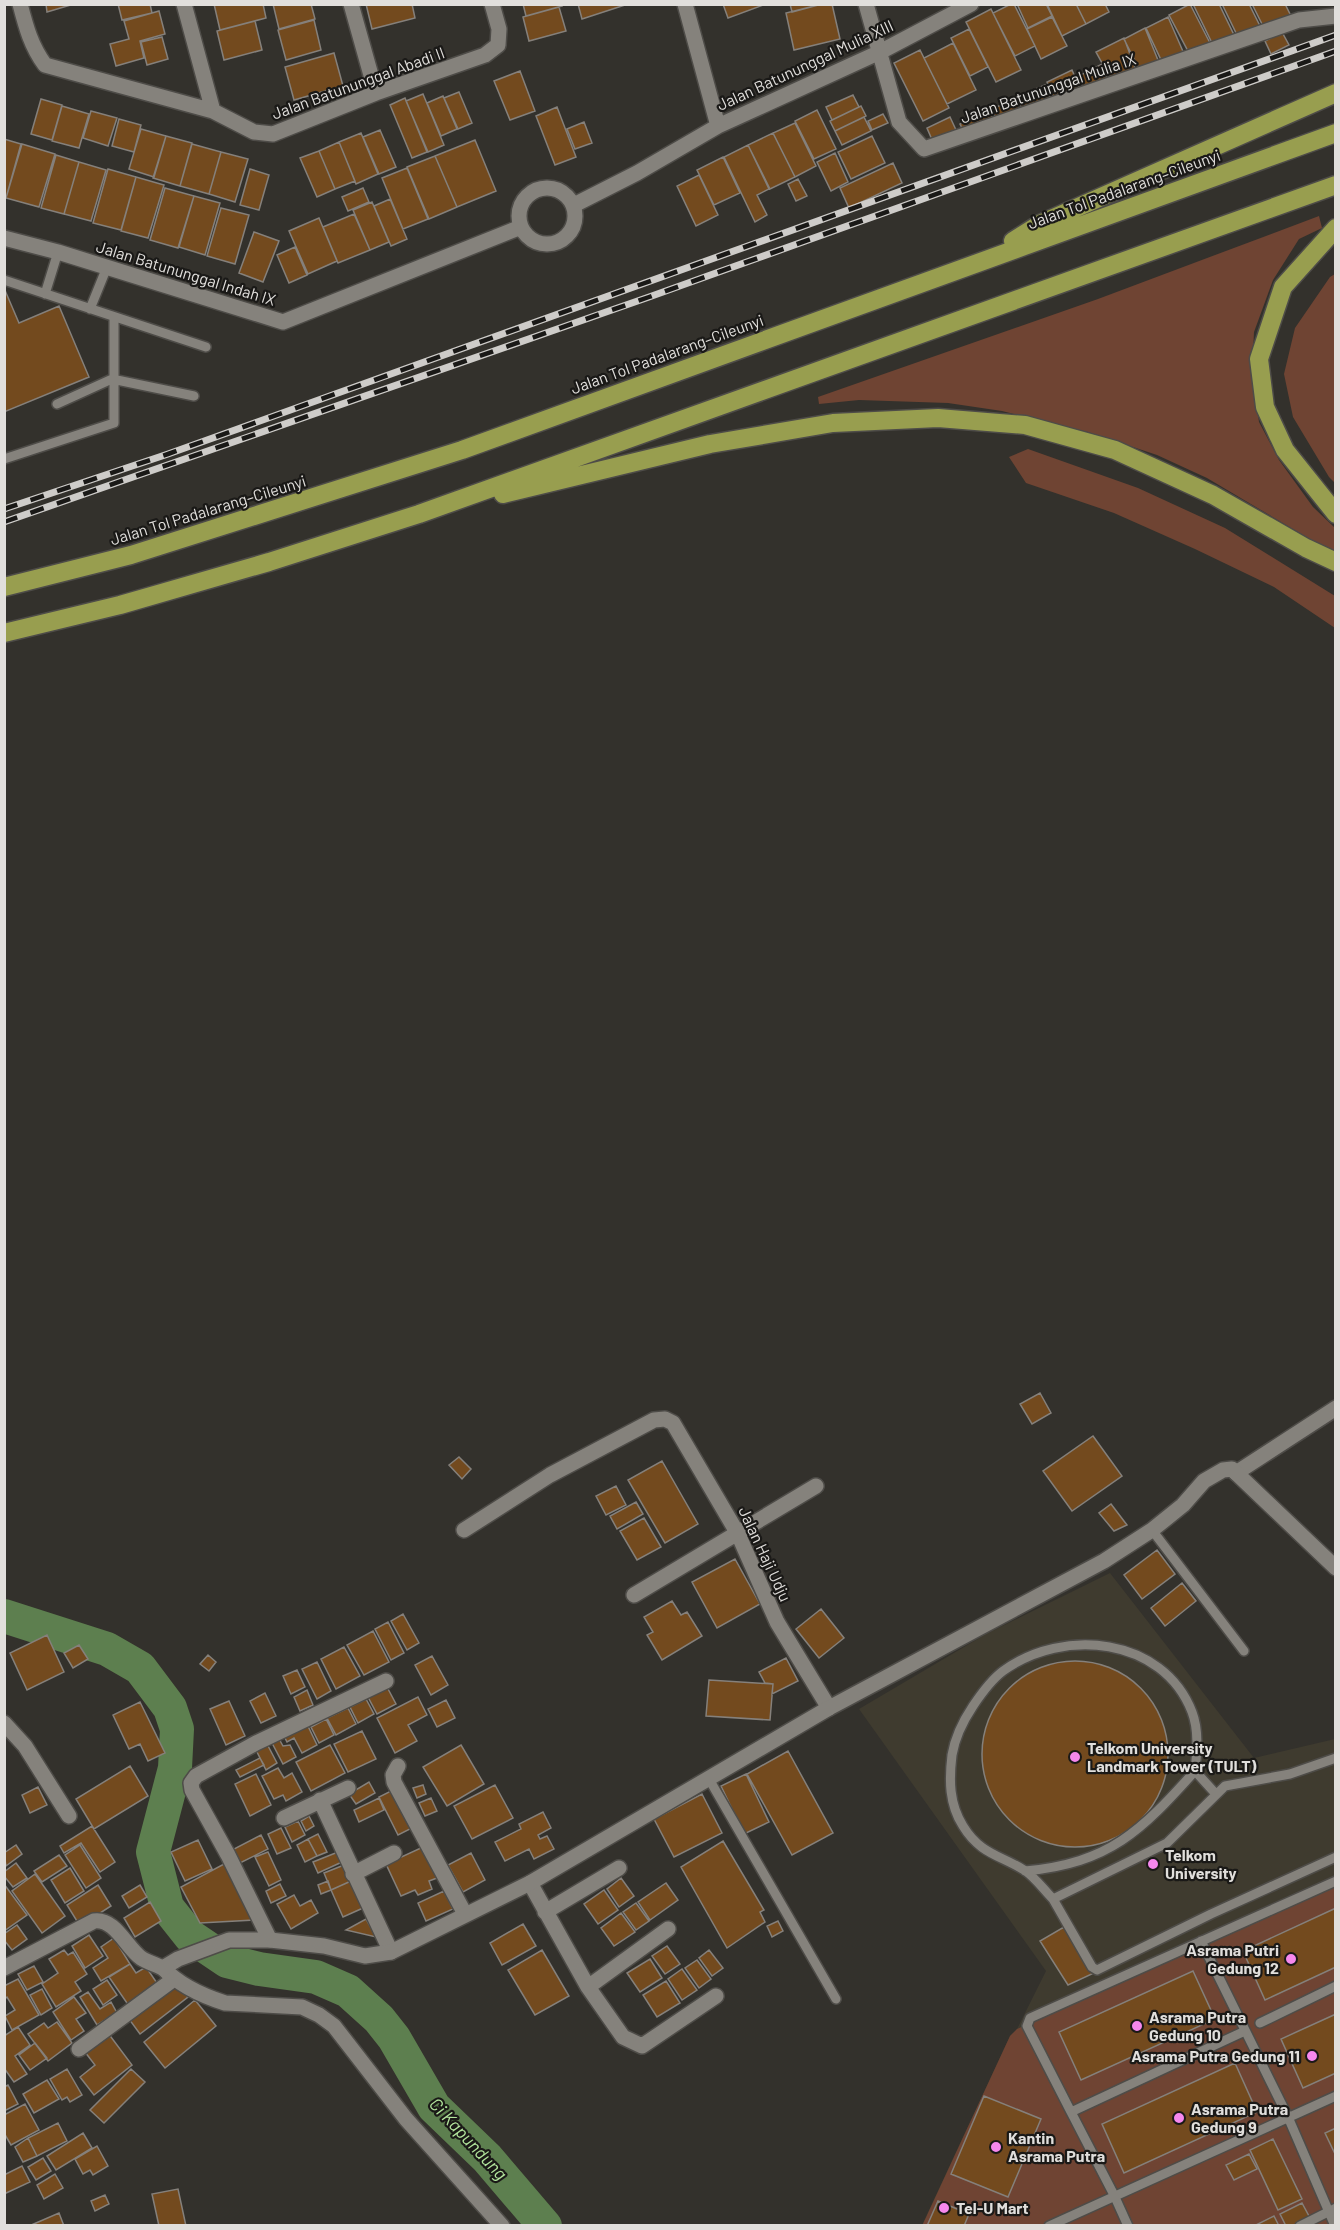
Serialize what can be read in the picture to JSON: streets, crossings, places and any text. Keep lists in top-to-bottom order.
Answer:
{
  "streets": {
    "highway": ["Jalan Tol Padalarang–Cileunyi"],
    "street": [
      "Jalan Batununggal Mulia XIII",
      "Jalan Batununggal Abadi II",
      "Jalan Batununggal Mulia IX",
      "Jalan Batununggal Indah IX",
      "Jalan Haji Udju"
    ]
  },
  "crossings": [
    ["Jalan Batununggal Mulia XIII", "Jalan Batununggal Mulia IX"]
  ],
  "water": ["Ci Kapundung"],
  "places": [
    "Telkom University Landmark Tower (TULT)",
    "Telkom University",
    "Asrama Putri Gedung 12",
    "Asrama Putra Gedung 10",
    "Asrama Putra Gedung 11",
    "Asrama Putra Gedung 9",
    "Kantin Asrama Putra",
    "Tel-U Mart"
  ]
}
